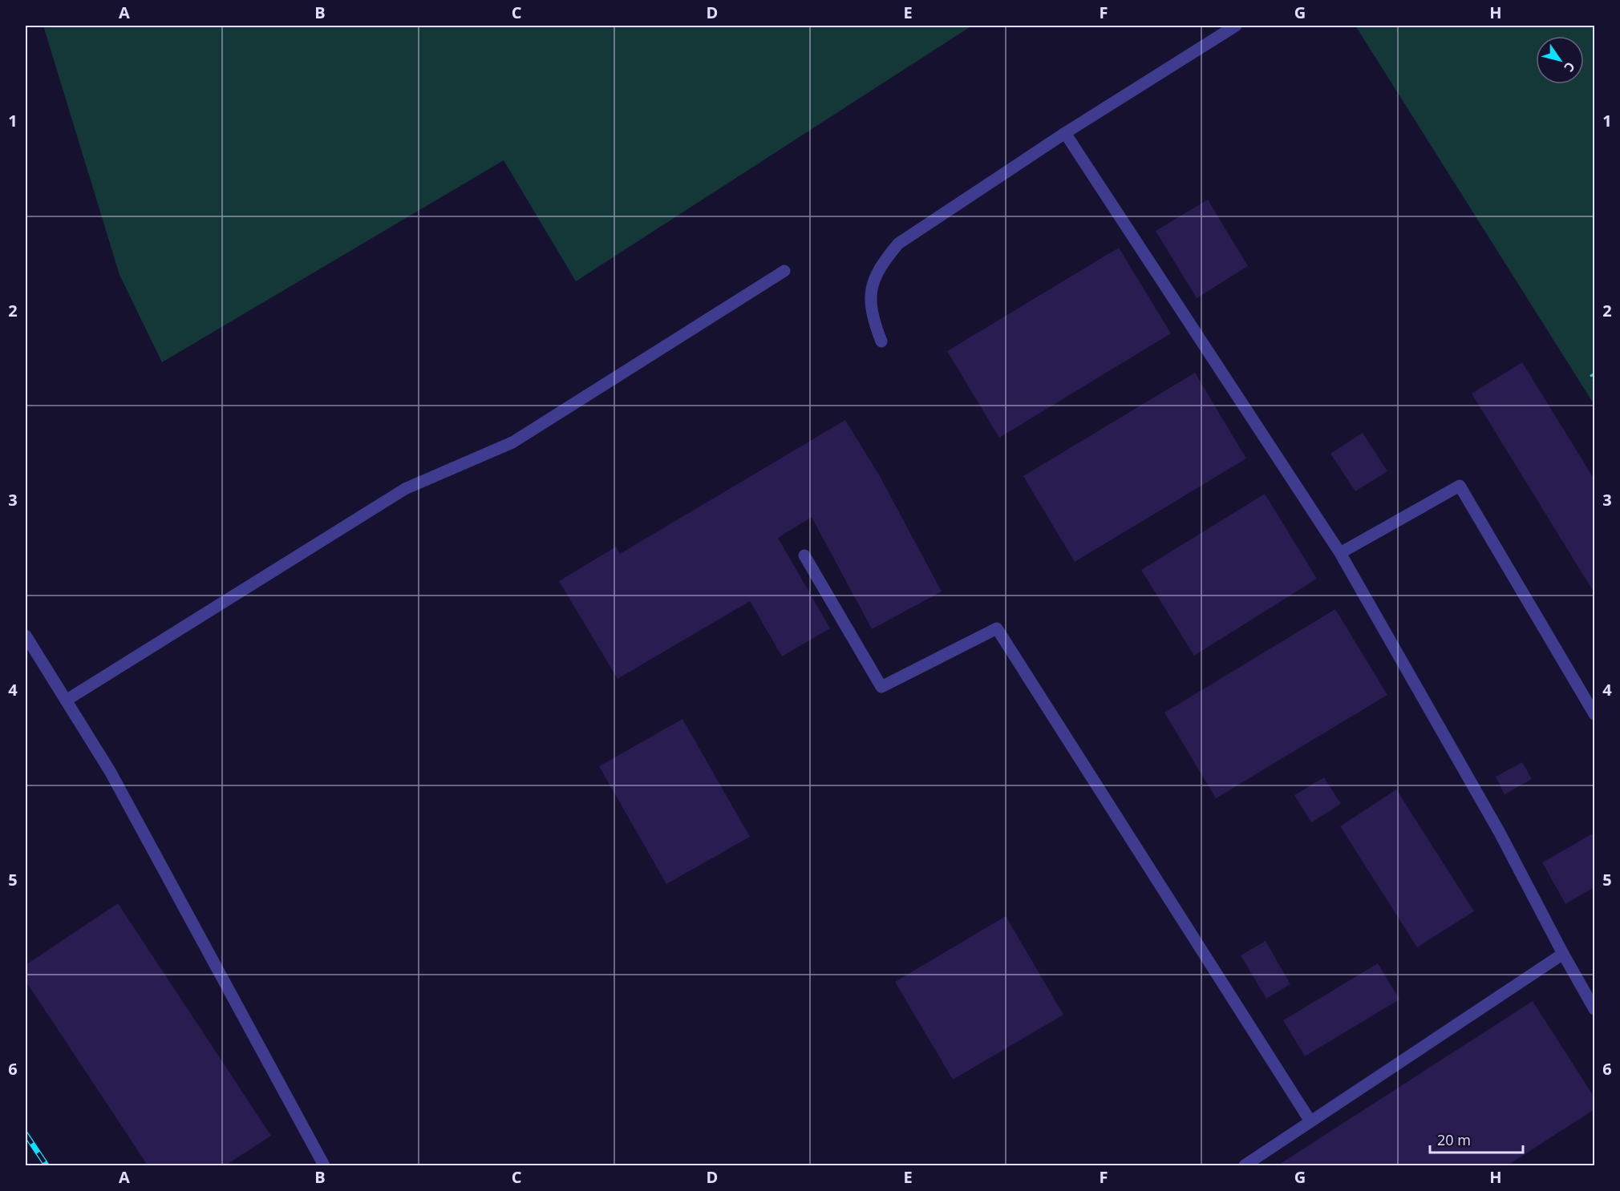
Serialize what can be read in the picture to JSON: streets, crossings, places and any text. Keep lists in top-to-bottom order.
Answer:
{
  "scale_bar": "20 m",
  "north": "bottom right",
  "grid": {
    "columns": [
      "A",
      "B",
      "C",
      "D",
      "E",
      "F",
      "G",
      "H"
    ],
    "rows": [
      "1",
      "2",
      "3",
      "4",
      "5",
      "6"
    ]
  }
}
